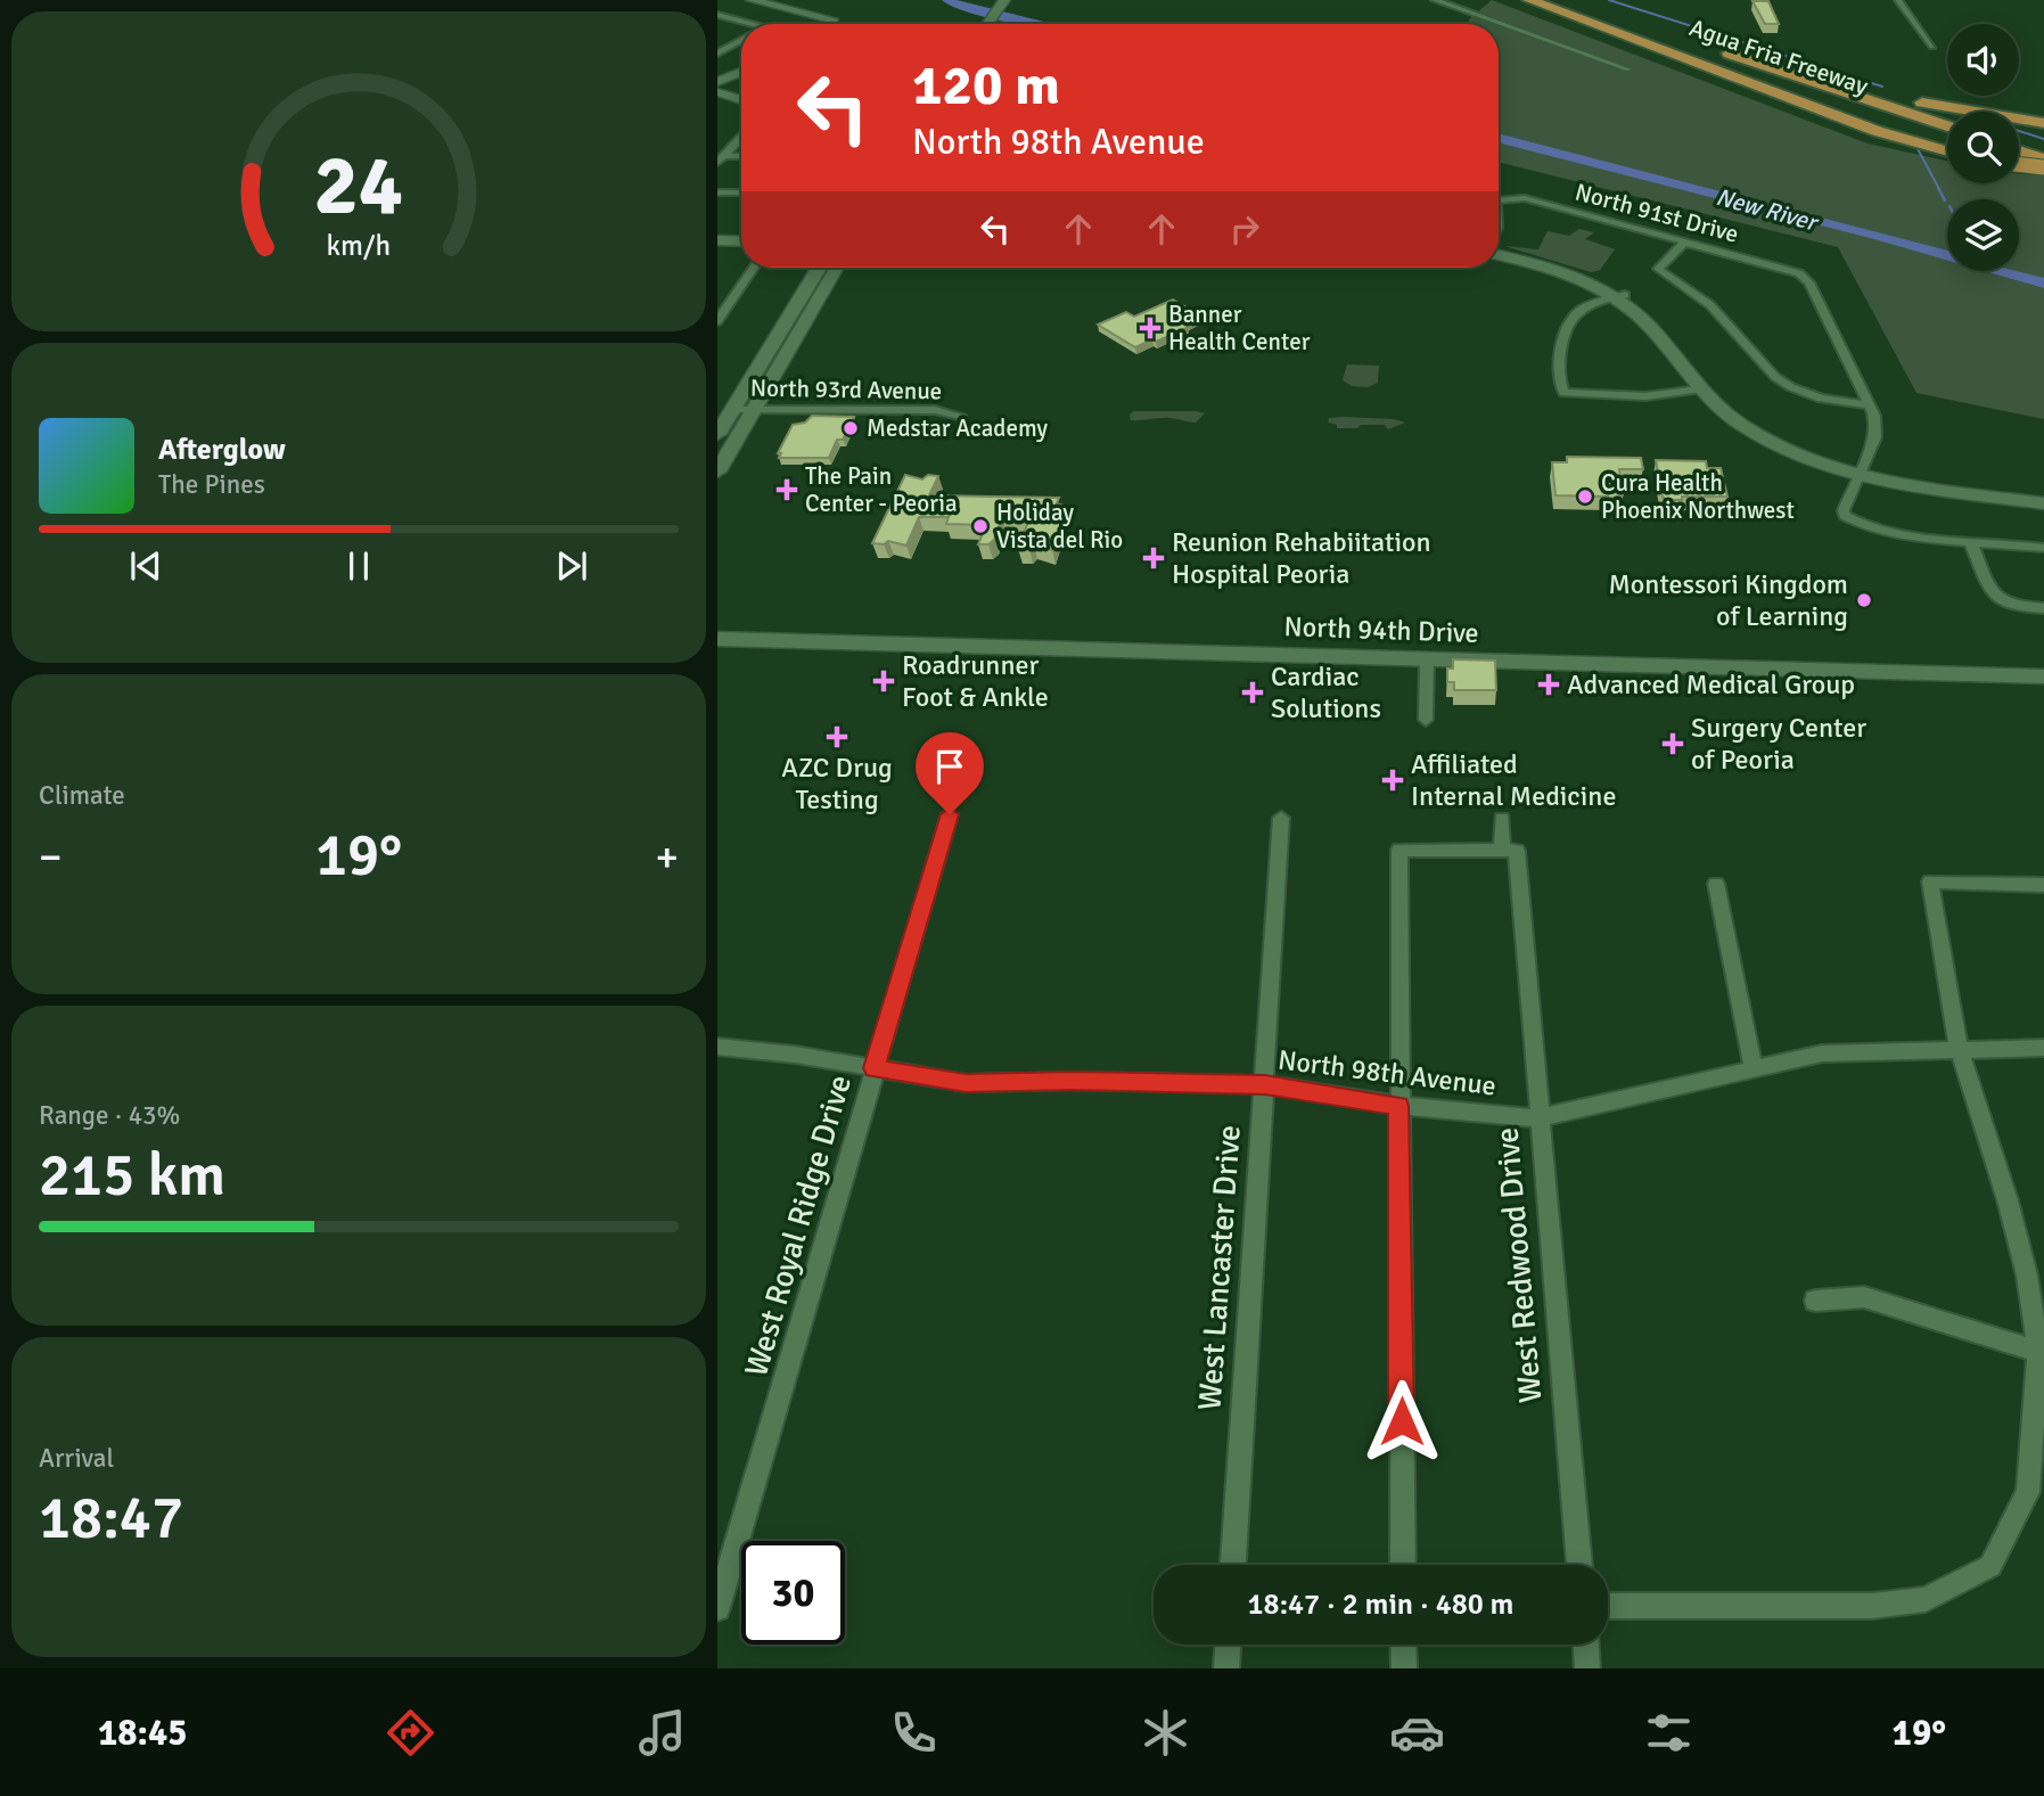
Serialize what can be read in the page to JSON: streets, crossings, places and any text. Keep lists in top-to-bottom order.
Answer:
{
  "streets": {
    "highway": ["Agua Fria Freeway"],
    "street": [
      "North 91st Drive",
      "North 93rd Avenue",
      "North 94th Drive",
      "North 98th Avenue",
      "West Royal Ridge Drive",
      "West Redwood Drive",
      "West Lancaster Drive"
    ]
  },
  "crossings": [
    ["North 98th Avenue", "West Royal Ridge Drive"],
    ["North 98th Avenue", "West Redwood Drive"],
    ["North 98th Avenue", "West Lancaster Drive"]
  ],
  "water": ["New River"],
  "places": {
    "health": [
      "Banner Health Center",
      "The Pain Center - Peoria",
      "Reunion Rehabiitation Hospital Peoria",
      "Roadrunner Foot & Ankle",
      "Advanced Medical Group",
      "Cardiac Solutions",
      "AZC Drug Testing",
      "Surgery Center of Peoria",
      "Affiliated Internal Medicine"
    ],
    "other": [
      "Medstar Academy",
      "Cura Health Phoenix Northwest",
      "Holiday Vista del Rio",
      "Montessori Kingdom of Learning"
    ]
  },
  "page": {
    "turn": ["120 m", "North 98th Avenue"],
    "song": ["Afterglow", "The Pines"],
    "tile": [
      "Climate",
      ["Range · 43%", "215 km"],
      ["Arrival", "18:47"]
    ],
    "heat": ["−", "19°", "+"],
    "limit": "30",
    "trip": "18:47 · 2 min · 480 m",
    "tabs": ["18:45", "19°"],
    "gauge": ["24", "km/h"]
  }
}
